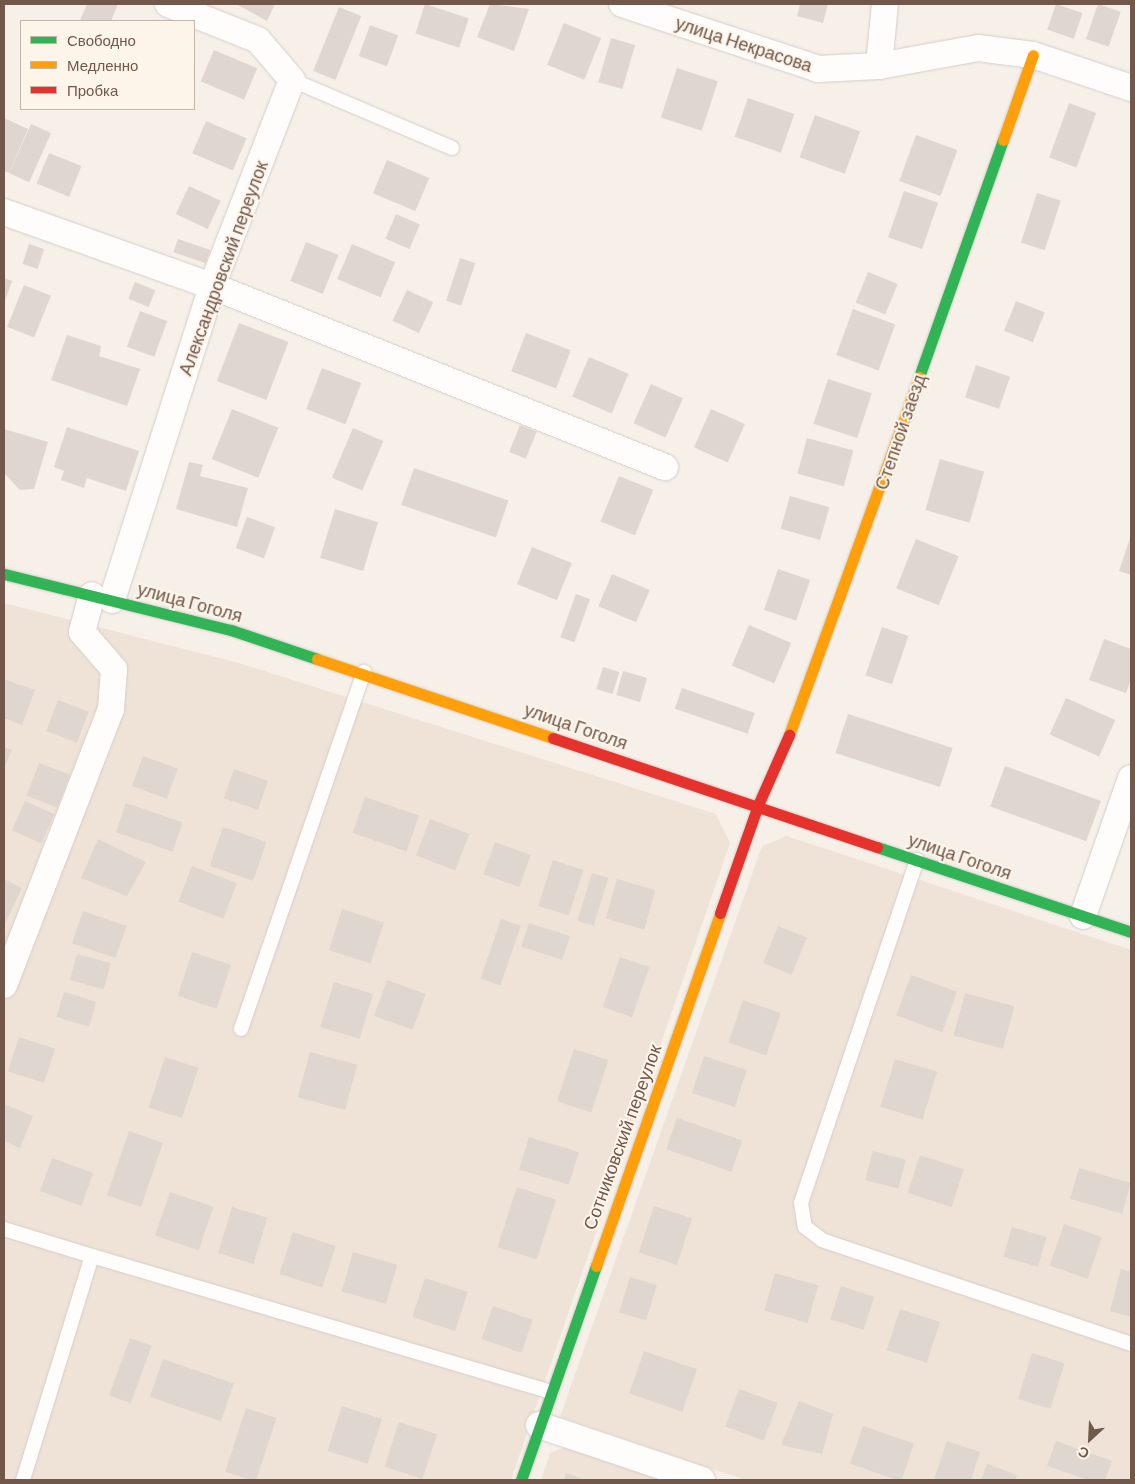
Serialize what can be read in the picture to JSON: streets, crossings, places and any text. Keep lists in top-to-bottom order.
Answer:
{
  "streets": {
    "street": [
      "улица Некрасова",
      "Александровский переулок",
      "Степной заезд",
      "улица Гоголя",
      "Сотниковский переулок"
    ]
  },
  "crossings": [
    ["улица Некрасова", "Степной заезд"],
    ["Александровский переулок", "улица Гоголя"],
    ["Степной заезд", "улица Гоголя"],
    ["Степной заезд", "Сотниковский переулок"],
    ["улица Гоголя", "Сотниковский переулок"]
  ],
  "legend": ["Свободно", "Медленно", "Пробка"],
  "north": "bottom left"
}
